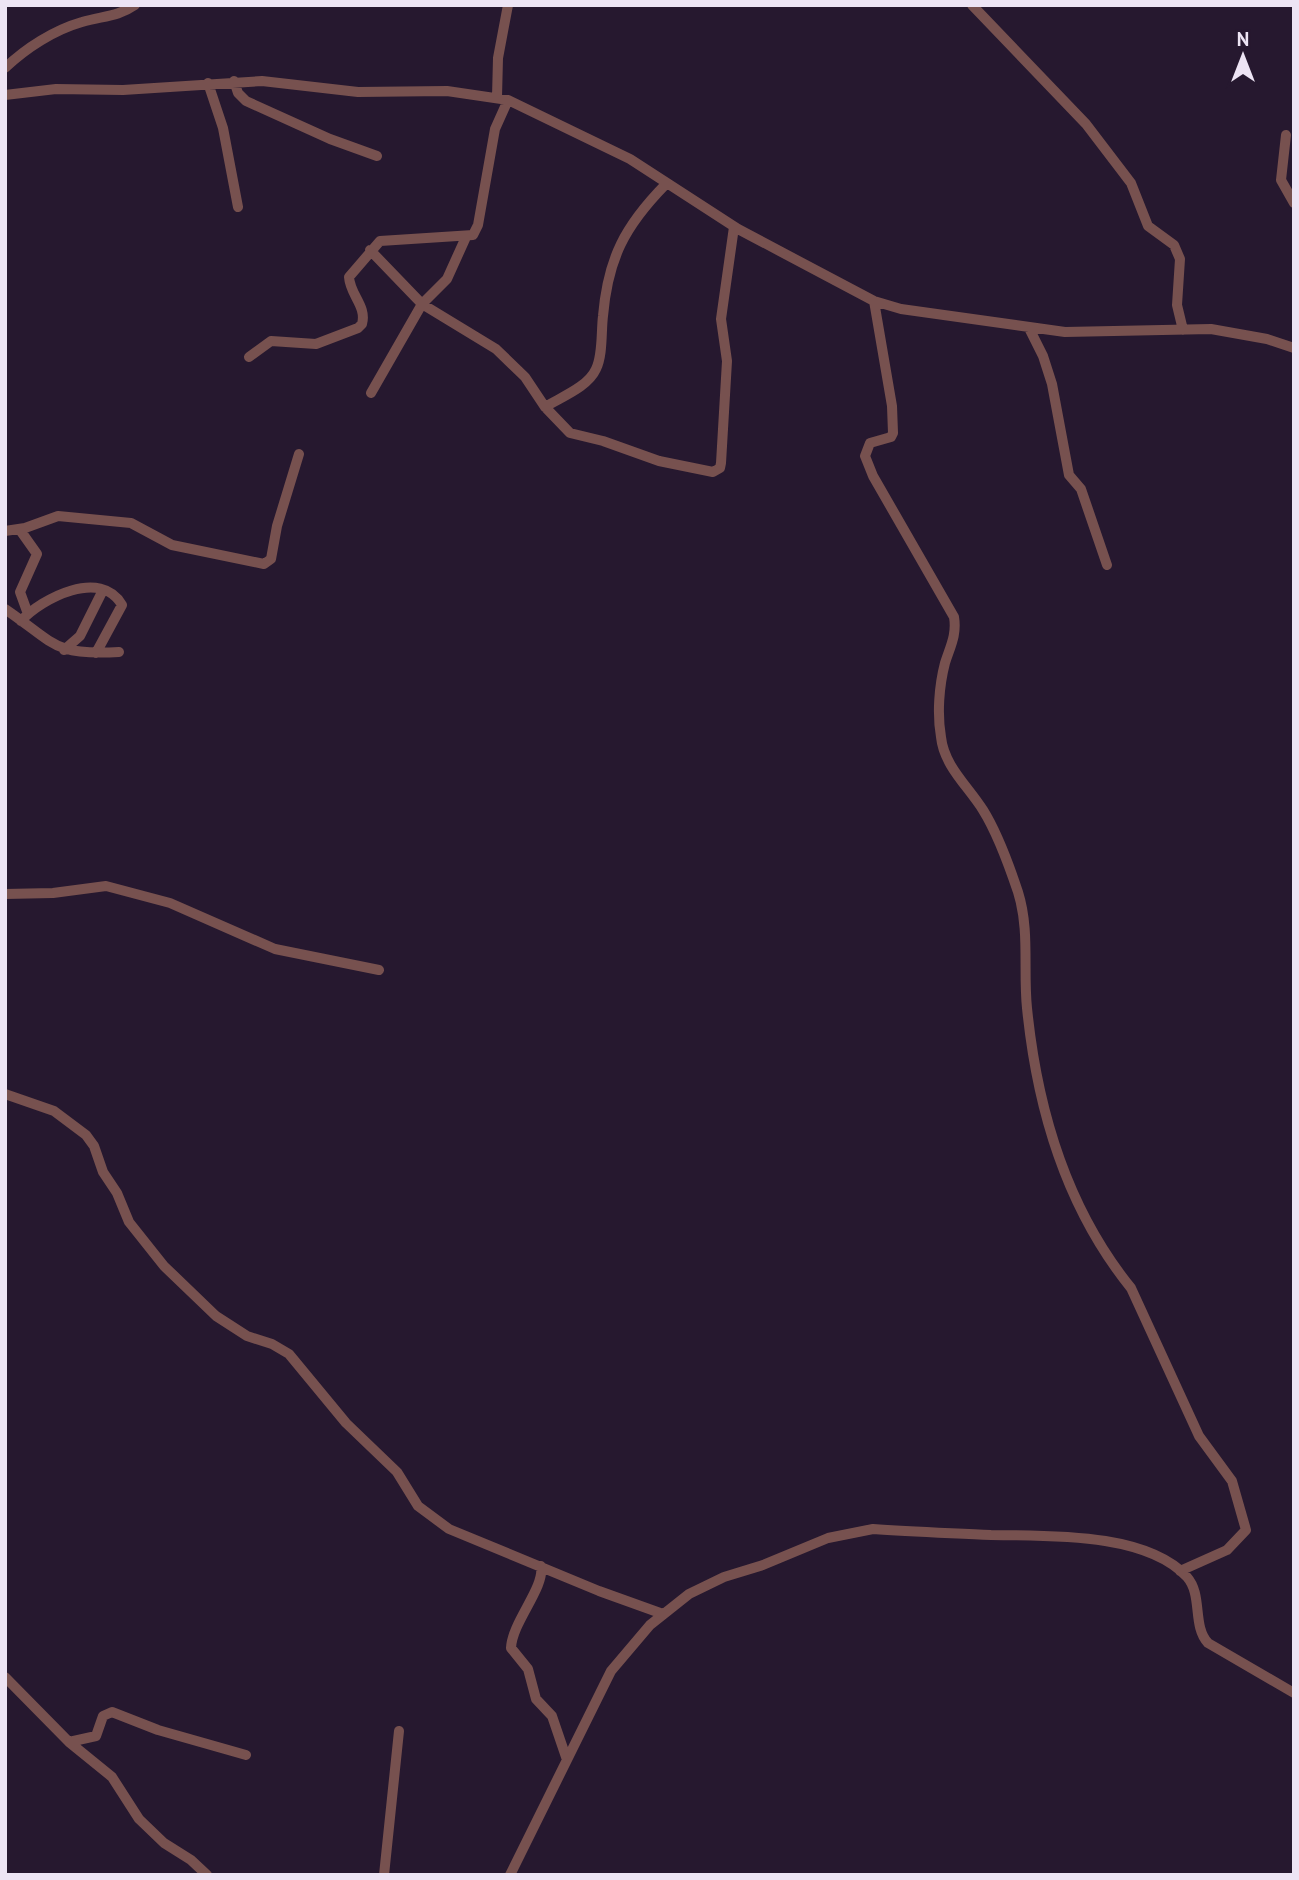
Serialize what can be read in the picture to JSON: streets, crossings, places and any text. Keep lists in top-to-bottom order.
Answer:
{
  "north": "top"
}
